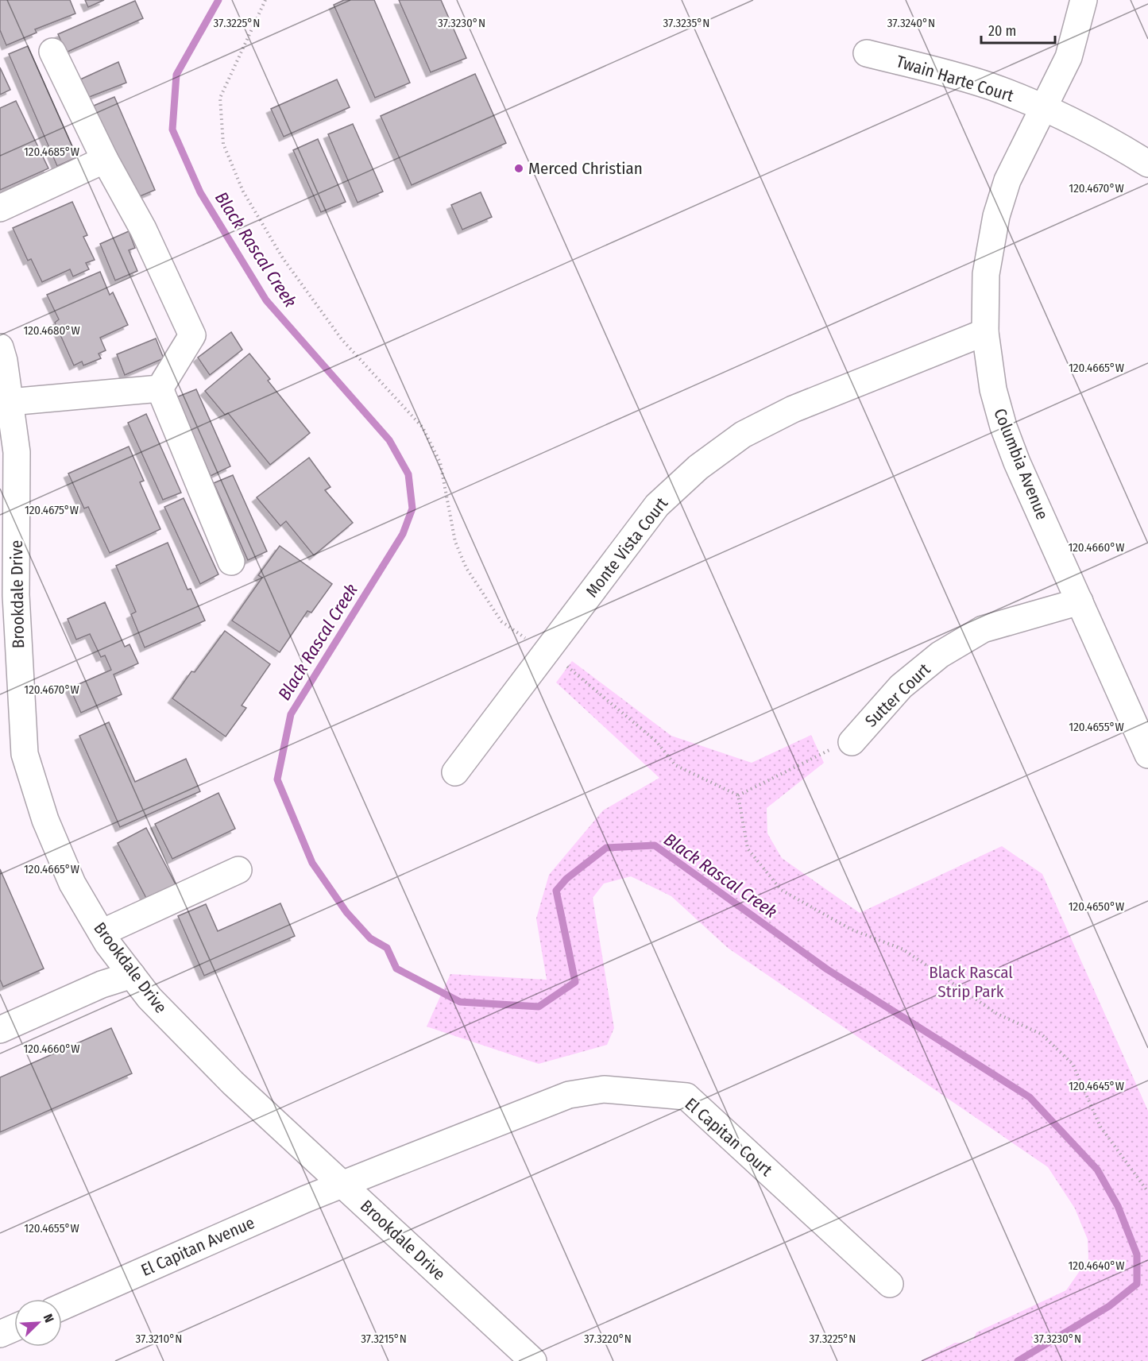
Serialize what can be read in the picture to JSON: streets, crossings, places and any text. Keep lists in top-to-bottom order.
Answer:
{
  "streets": {
    "street": [
      "Twain Harte Court",
      "Columbia Avenue",
      "Monte Vista Court",
      "Brookdale Drive",
      "Sutter Court",
      "El Capitan Court",
      "El Capitan Avenue"
    ]
  },
  "crossings": [
    ["Twain Harte Court", "Columbia Avenue"],
    ["Columbia Avenue", "Monte Vista Court"],
    ["Columbia Avenue", "Sutter Court"],
    ["Brookdale Drive", "El Capitan Court"],
    ["Brookdale Drive", "El Capitan Avenue"],
    ["El Capitan Court", "El Capitan Avenue"]
  ],
  "water": ["Black Rascal Creek"],
  "parks": ["Black Rascal Strip Park"],
  "places": ["Merced Christian"],
  "scale_bar": "20 m",
  "north": "top right",
  "coordinates": [
    "37.3225°N",
    "37.3230°N",
    "37.3235°N",
    "37.3240°N",
    "120.4685°W",
    "120.4670°W",
    "120.4680°W",
    "120.4665°W",
    "120.4675°W",
    "120.4660°W",
    "120.4655°W",
    "120.4650°W",
    "120.4645°W",
    "120.4640°W",
    "37.3210°N",
    "37.3215°N",
    "37.3220°N"
  ]
}
